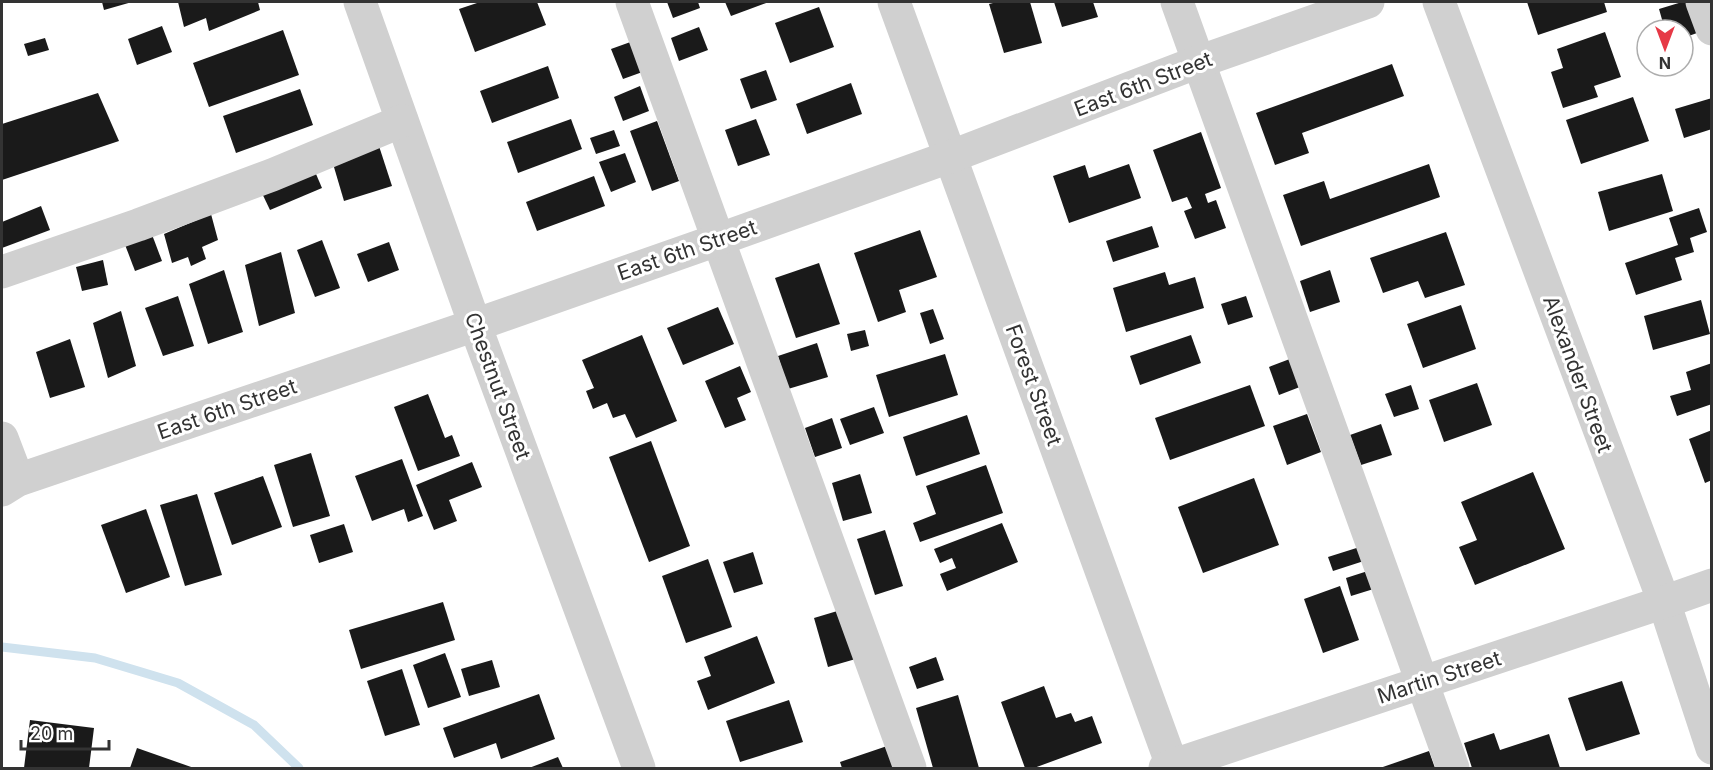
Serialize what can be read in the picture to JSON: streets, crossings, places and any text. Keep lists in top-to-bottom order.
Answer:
{
  "streets": {
    "street": [
      "East 6th Street",
      "Alexander Street",
      "Forest Street",
      "Chestnut Street",
      "Martin Street"
    ]
  },
  "crossings": [
    ["East 6th Street", "Forest Street"],
    ["East 6th Street", "Chestnut Street"],
    ["Alexander Street", "Martin Street"],
    ["Forest Street", "Martin Street"]
  ],
  "scale_bar": "20 m",
  "north": "bottom"
}
